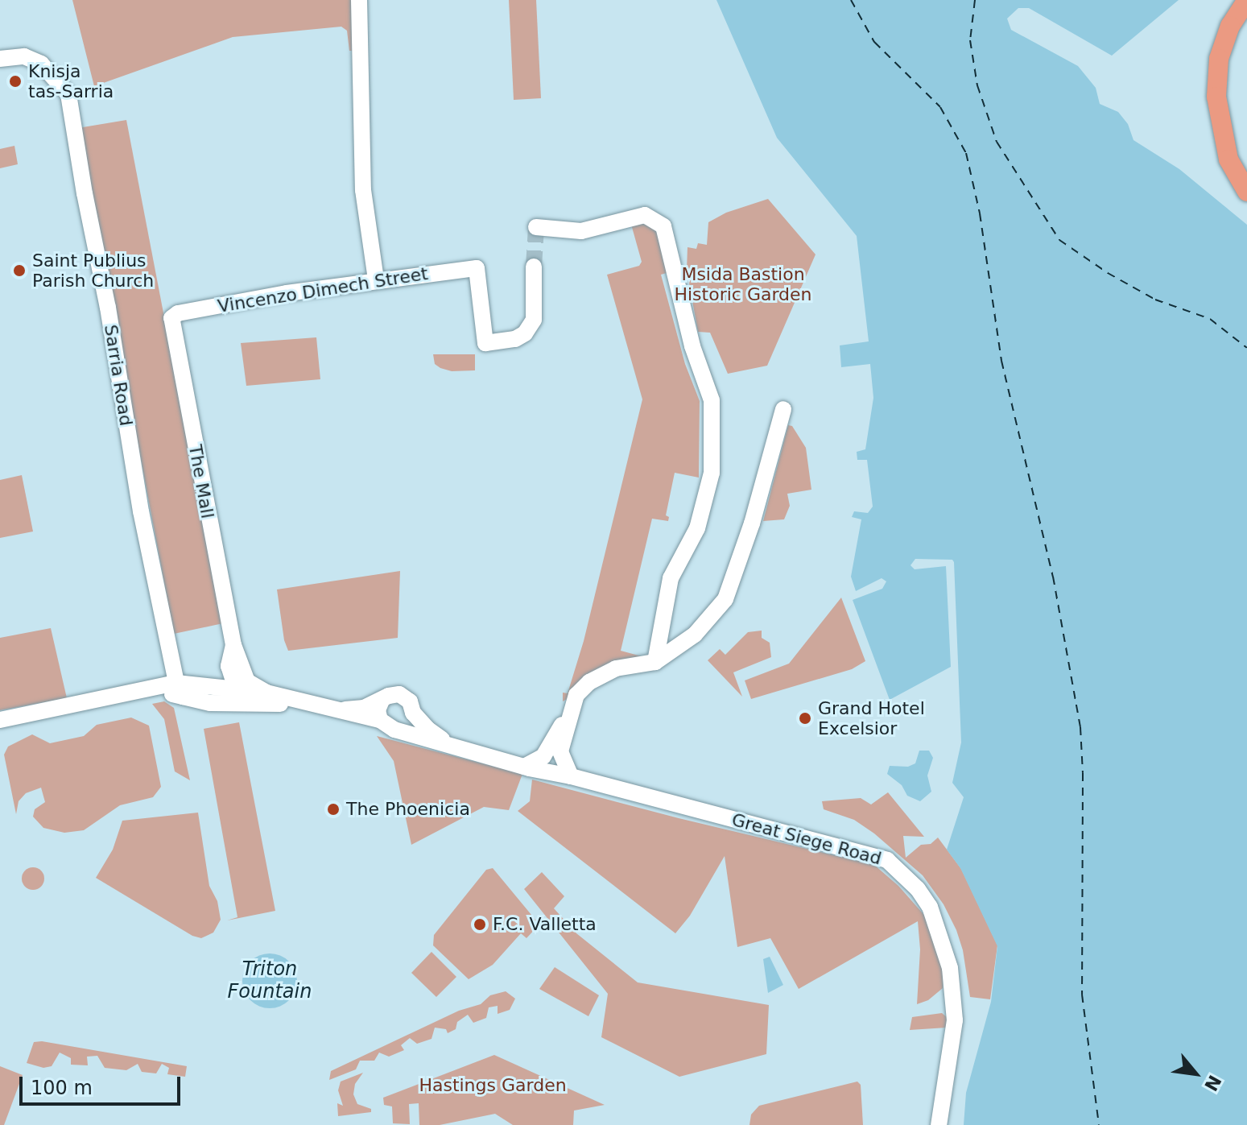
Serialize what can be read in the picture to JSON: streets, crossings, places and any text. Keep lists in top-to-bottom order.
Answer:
{
  "streets": {
    "street": [
      "Vincenzo Dimech Street",
      "Sarria Road",
      "The Mall",
      "Great Siege Road"
    ]
  },
  "crossings": [
    ["Vincenzo Dimech Street", "The Mall"],
    ["Sarria Road", "Great Siege Road"]
  ],
  "water": ["Triton Fountain"],
  "parks": ["Msida Bastion Historic Garden", "Hastings Garden"],
  "places": [
    "Knisja tas-Sarria",
    "Saint Publius Parish Church",
    "Grand Hotel Excelsior",
    "The Phoenicia",
    "F.C. Valletta"
  ],
  "scale_bar": "100 m",
  "north": "bottom right"
}
